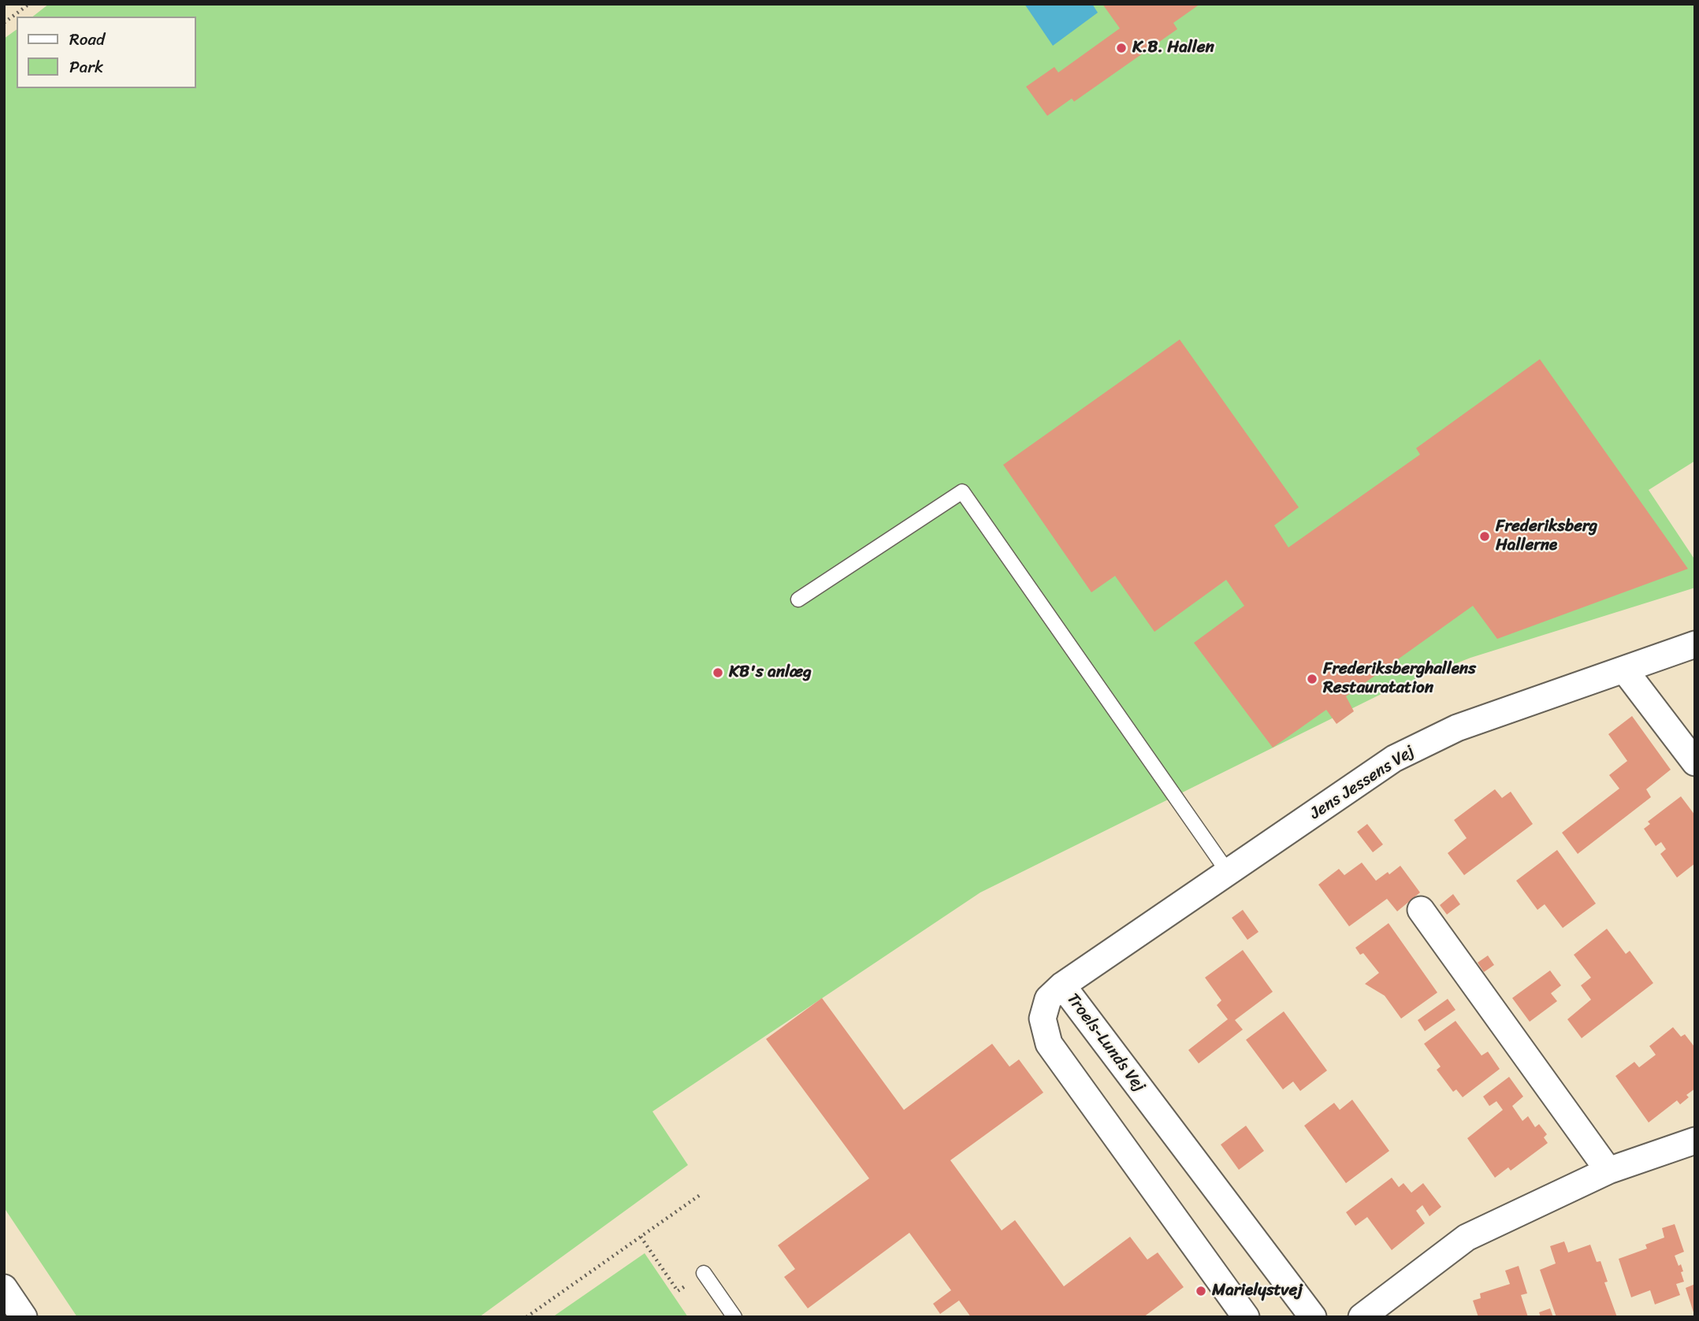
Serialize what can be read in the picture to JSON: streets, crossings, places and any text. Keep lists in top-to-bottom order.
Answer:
{
  "streets": {
    "street": ["Jens Jessens Vej", "Troels-Lunds Vej"]
  },
  "crossings": [
    ["Jens Jessens Vej", "Troels-Lunds Vej"]
  ],
  "places": [
    "K.B. Hallen",
    "Frederiksberg Hallerne",
    "KB's anlæg",
    "Frederiksberghallens Restauratation",
    "Marielystvej"
  ],
  "legend": ["Road", "Park"]
}
